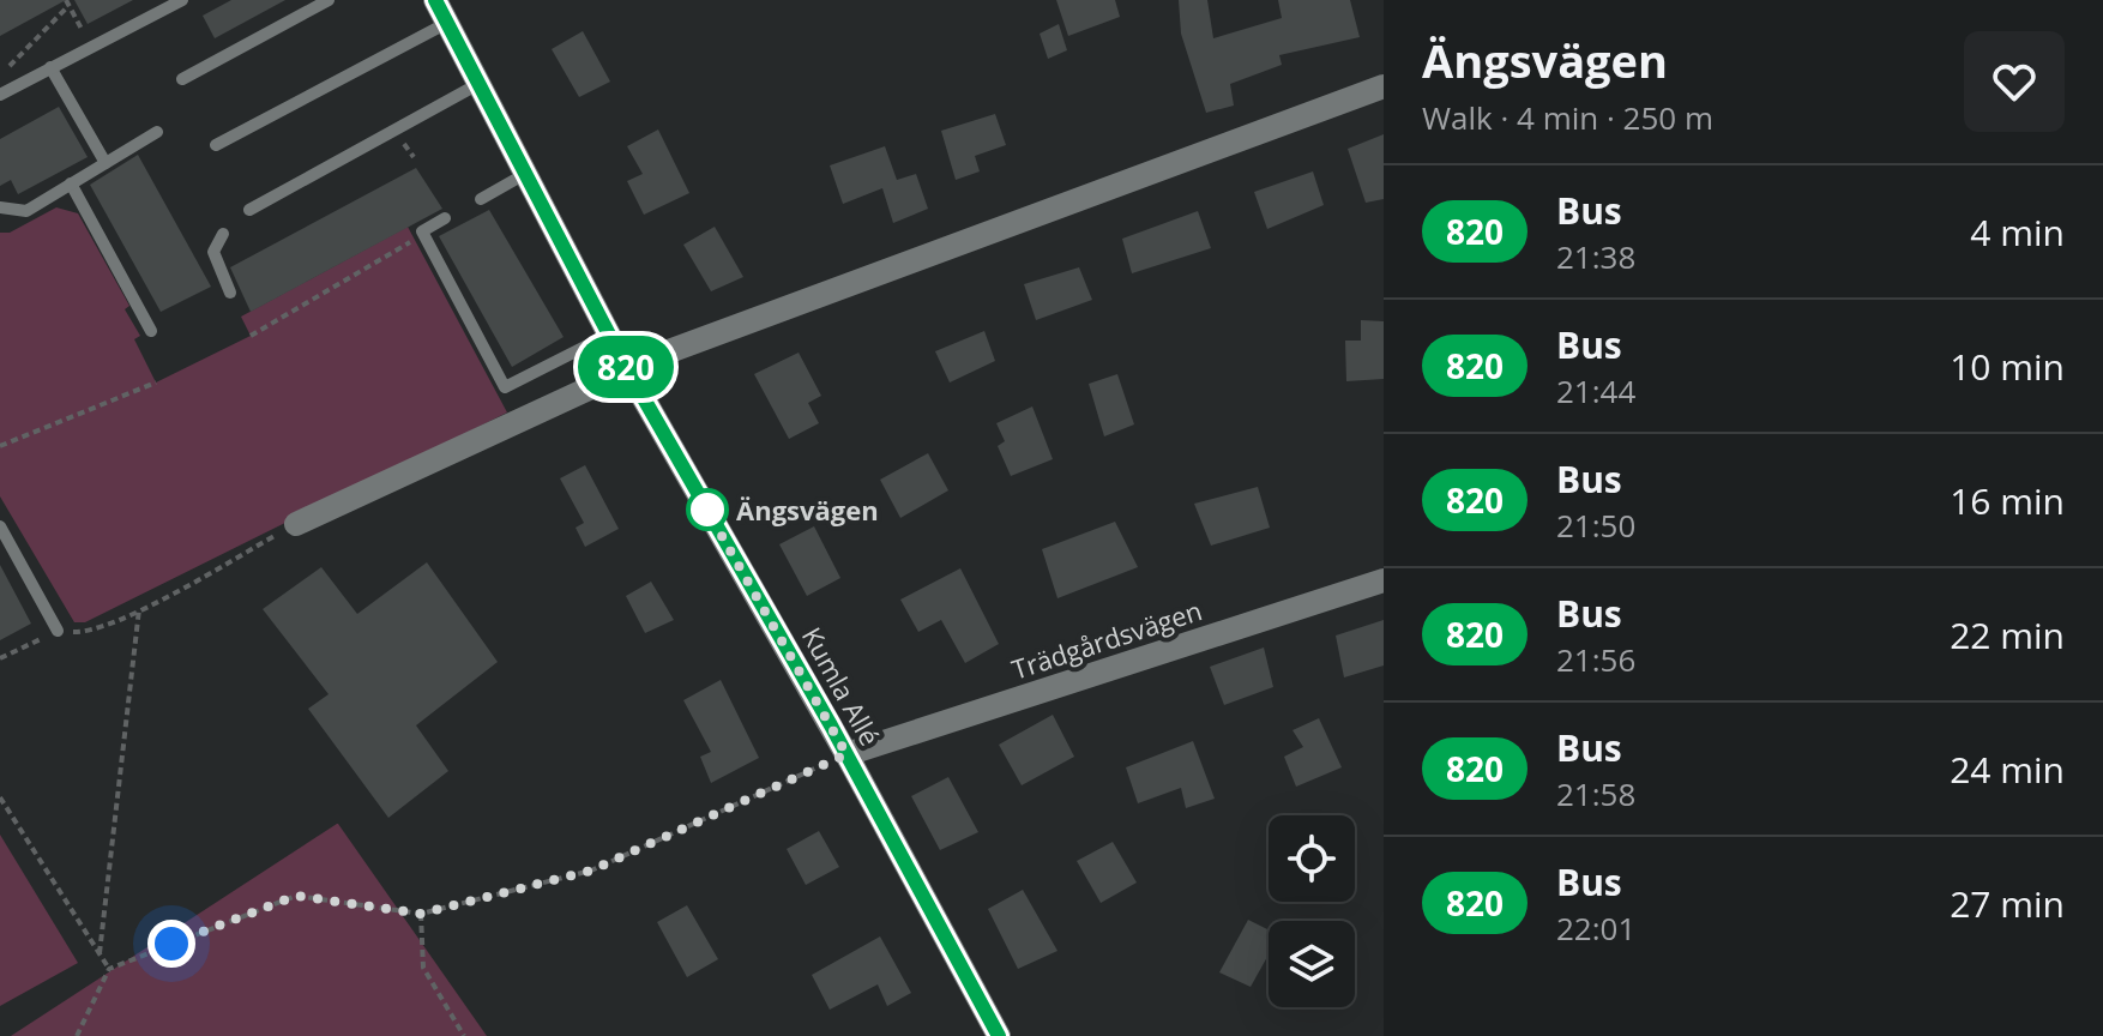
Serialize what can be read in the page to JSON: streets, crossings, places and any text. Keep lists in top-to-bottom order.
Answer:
{
  "streets": {
    "street": ["Trädgårdsvägen", "Kumla Allé"]
  },
  "crossings": [
    ["Trädgårdsvägen", "Kumla Allé"]
  ],
  "places": ["Ängsvägen"],
  "lines": ["bus line 820"],
  "page": {
    "on_map": "820",
    "heading": ["Ängsvägen", "Walk · 4 min · 250 m"],
    "list": [
      {
        "mark": "820",
        "name": "Bus",
        "note": "21:38",
        "value": "4 min"
      },
      {
        "mark": "820",
        "name": "Bus",
        "note": "21:44",
        "value": "10 min"
      },
      {
        "mark": "820",
        "name": "Bus",
        "note": "21:50",
        "value": "16 min"
      },
      {
        "mark": "820",
        "name": "Bus",
        "note": "21:56",
        "value": "22 min"
      },
      {
        "mark": "820",
        "name": "Bus",
        "note": "21:58",
        "value": "24 min"
      },
      {
        "mark": "820",
        "name": "Bus",
        "note": "22:01",
        "value": "27 min"
      }
    ]
  }
}
